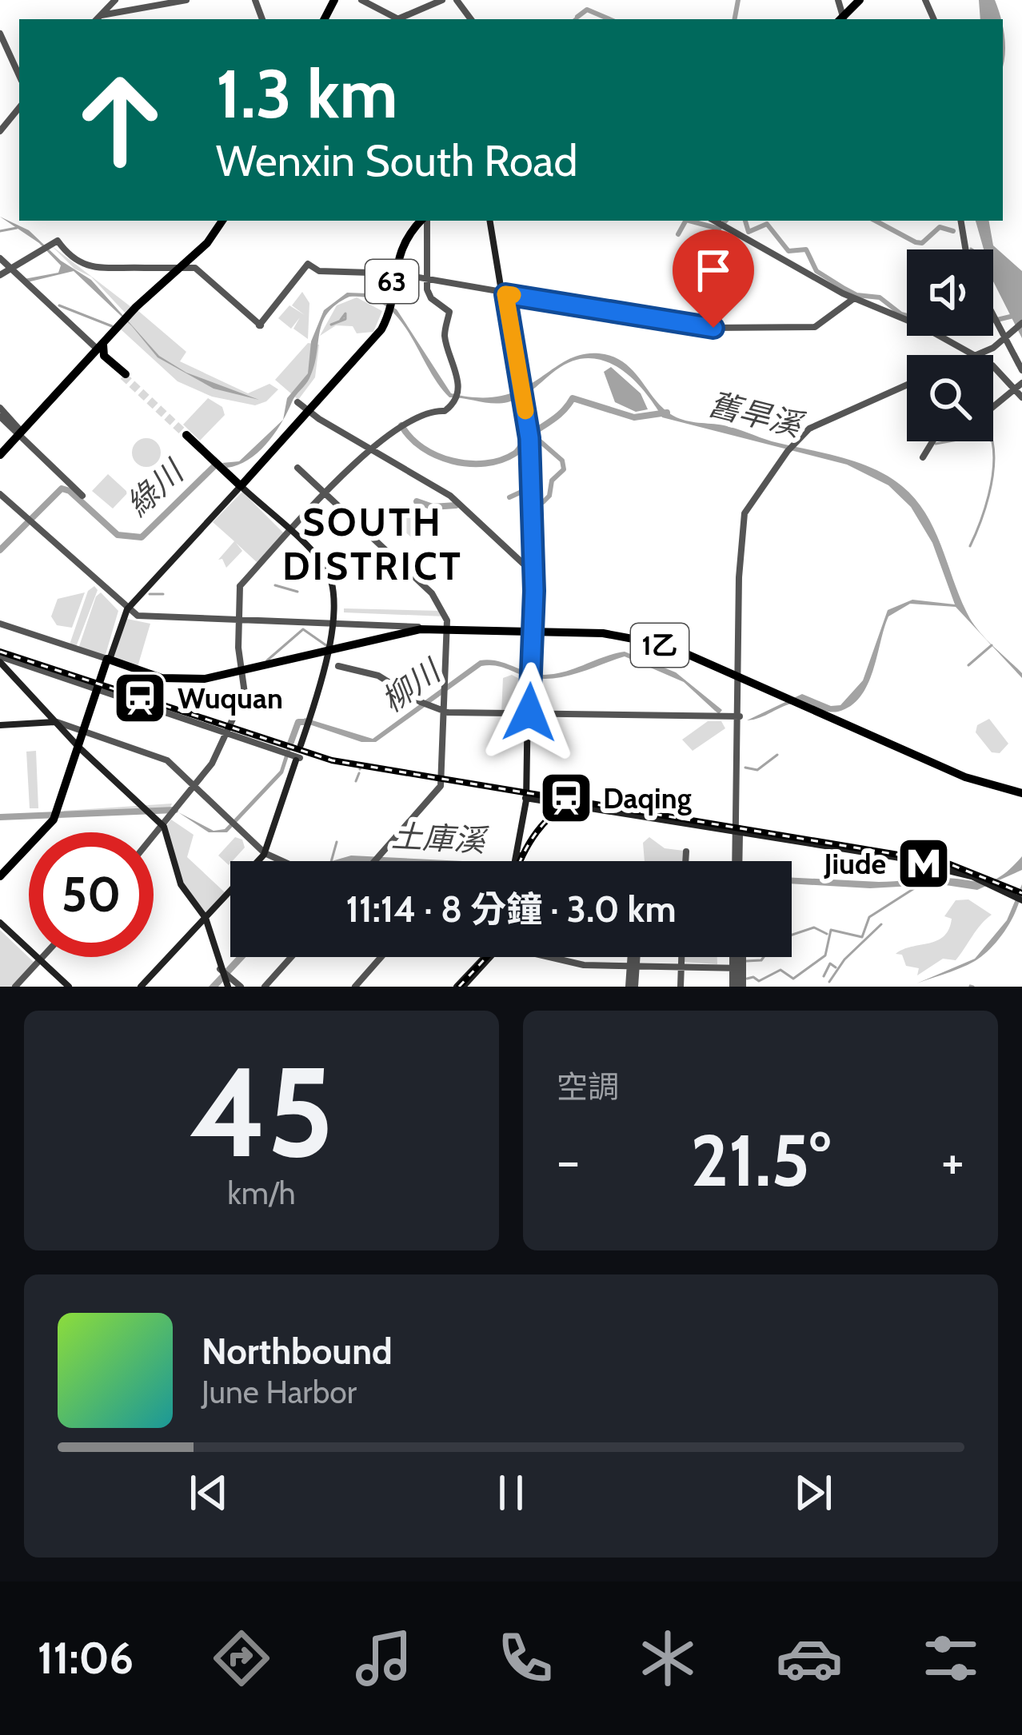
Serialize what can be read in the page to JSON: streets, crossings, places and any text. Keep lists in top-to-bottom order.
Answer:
{
  "streets": {
    "main road": ["63", "1乙"]
  },
  "districts": ["SOUTH DISTRICT"],
  "water": [
    "舊旱溪",
    "綠川",
    "柳川",
    "土庫溪"
  ],
  "places": {
    "station": ["Wuquan", "Daqing"],
    "metro station": ["Jiude"]
  },
  "page": {
    "turn": ["1.3 km", "Wenxin South Road"],
    "limit": "50",
    "trip": "11:14 · 8 分鐘 · 3.0 km",
    "tile": [
      ["45", "km/h"],
      "空調"
    ],
    "heat": ["−", "21.5°", "+"],
    "song": ["Northbound", "June Harbor"],
    "tabs": "11:06"
  }
}
